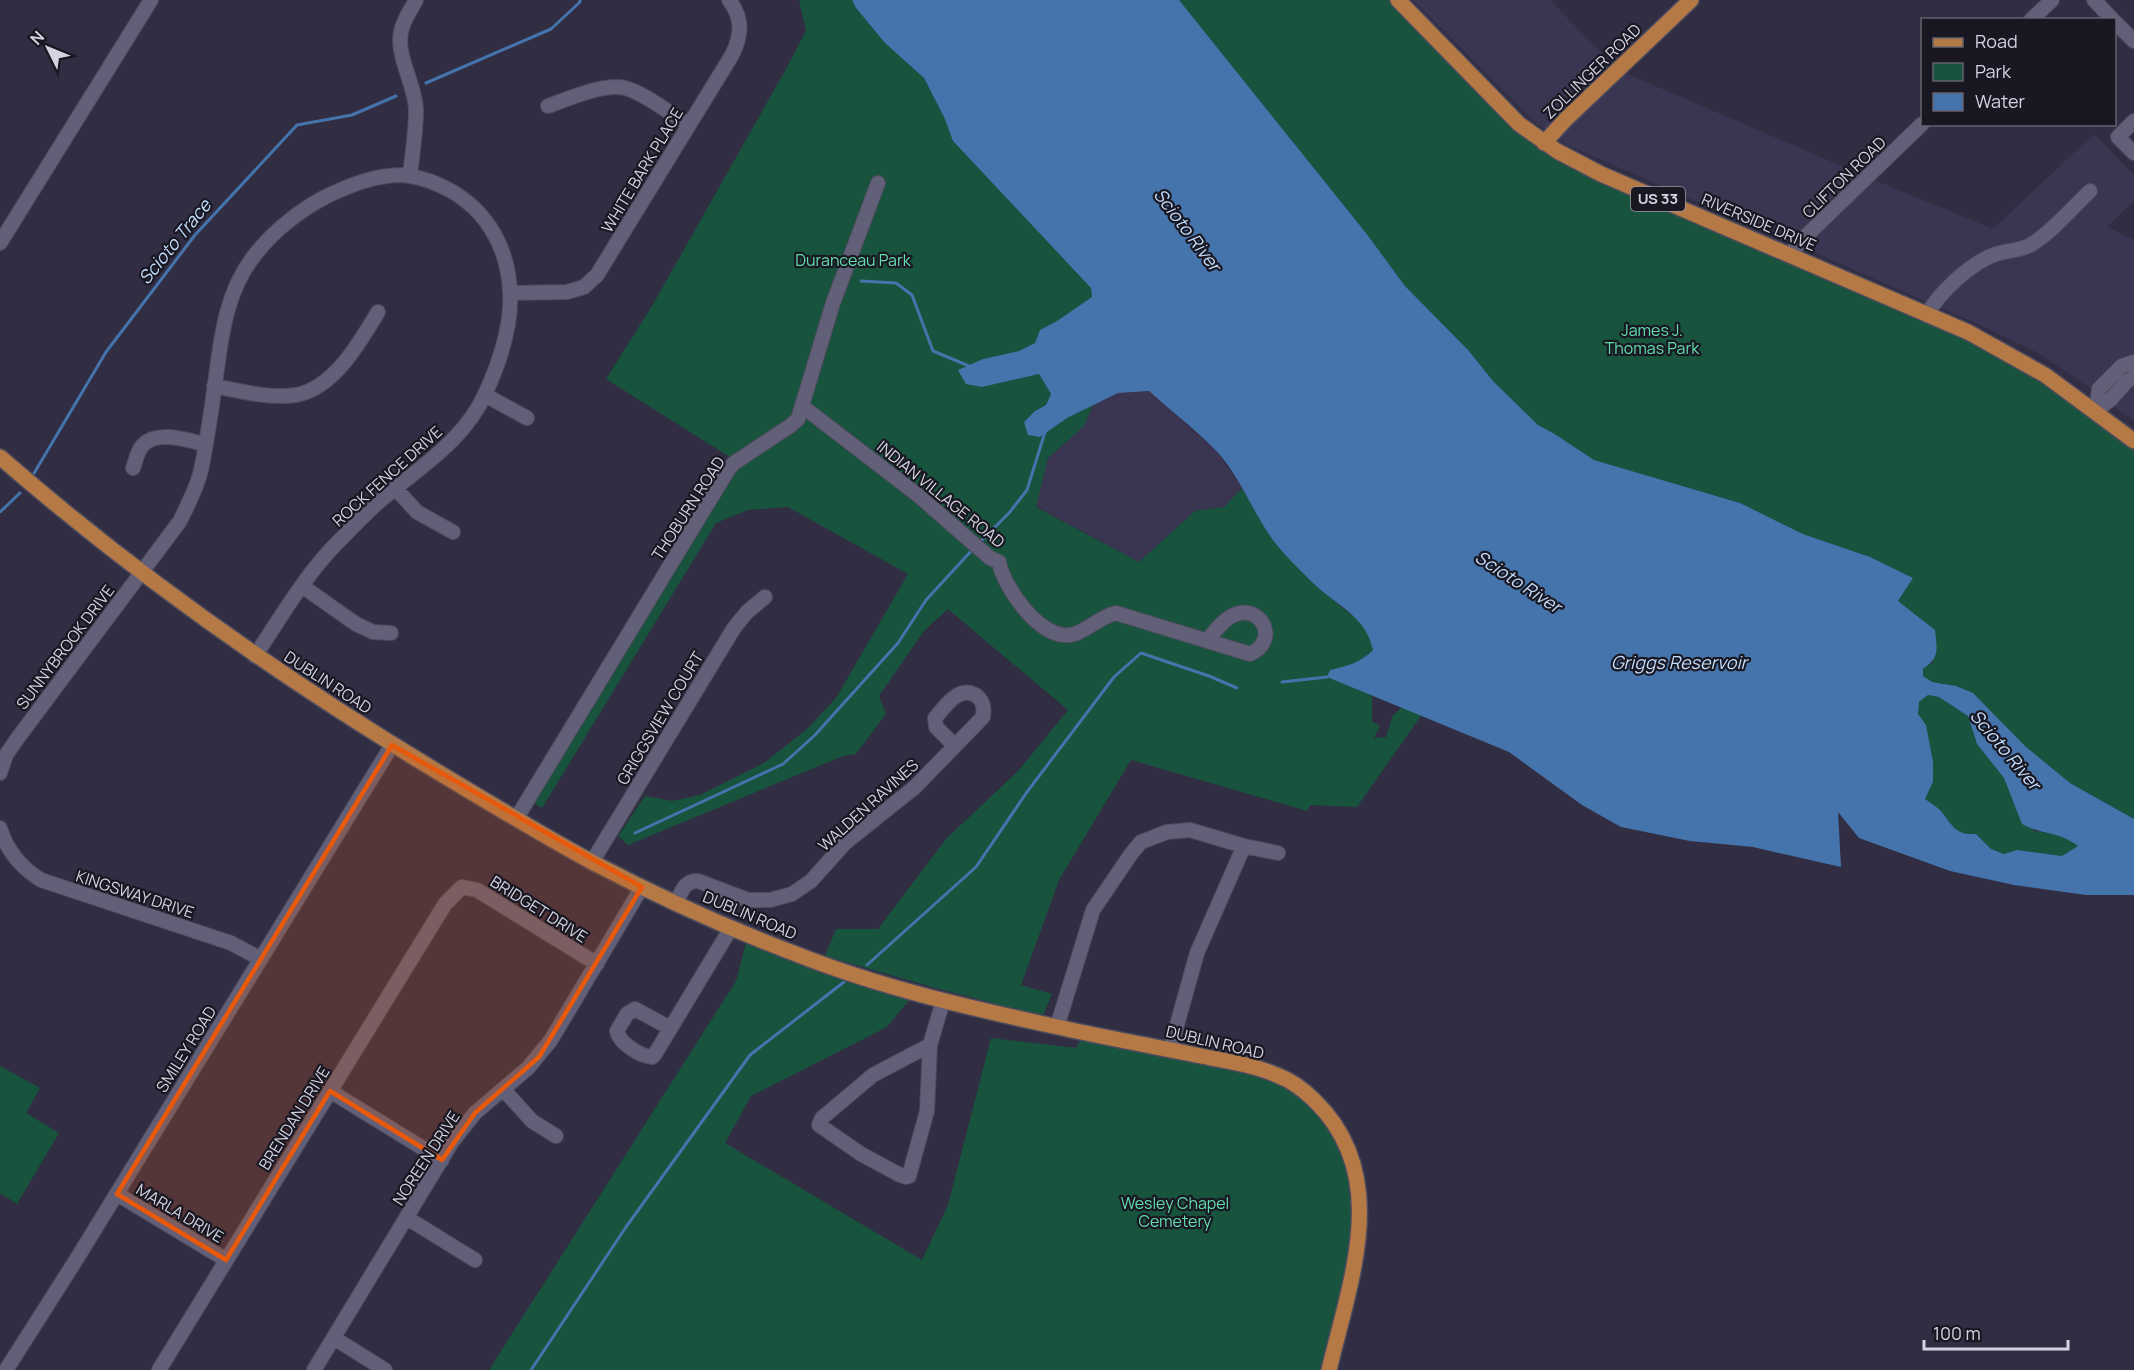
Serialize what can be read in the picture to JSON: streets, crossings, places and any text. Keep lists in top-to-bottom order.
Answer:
{
  "streets": {
    "main road": [
      "ZOLLINGER ROAD",
      "US 33",
      "RIVERSIDE DRIVE",
      "DUBLIN ROAD"
    ],
    "street": [
      "WHITE BARK PLACE",
      "CLIFTON ROAD",
      "ROCK FENCE DRIVE",
      "INDIAN VILLAGE ROAD",
      "THOBURN ROAD",
      "SUNNYBROOK DRIVE",
      "GRIGGSVIEW COURT",
      "WALDEN RAVINES",
      "KINGSWAY DRIVE",
      "BRIDGET DRIVE",
      "SMILEY ROAD",
      "BRENDAN DRIVE",
      "NOREEN DRIVE",
      "MARLA DRIVE"
    ]
  },
  "crossings": [
    ["ZOLLINGER ROAD", "RIVERSIDE DRIVE"],
    ["WHITE BARK PLACE", "ROCK FENCE DRIVE"],
    ["CLIFTON ROAD", "RIVERSIDE DRIVE"],
    ["ROCK FENCE DRIVE", "DUBLIN ROAD"],
    ["INDIAN VILLAGE ROAD", "THOBURN ROAD"],
    ["THOBURN ROAD", "DUBLIN ROAD"],
    ["SUNNYBROOK DRIVE", "DUBLIN ROAD"],
    ["DUBLIN ROAD", "GRIGGSVIEW COURT"],
    ["DUBLIN ROAD", "WALDEN RAVINES"],
    ["DUBLIN ROAD", "SMILEY ROAD"],
    ["DUBLIN ROAD", "NOREEN DRIVE"],
    ["KINGSWAY DRIVE", "SMILEY ROAD"],
    ["BRIDGET DRIVE", "BRENDAN DRIVE"],
    ["BRIDGET DRIVE", "NOREEN DRIVE"],
    ["SMILEY ROAD", "MARLA DRIVE"],
    ["BRENDAN DRIVE", "MARLA DRIVE"]
  ],
  "water": ["Scioto River", "Scioto Trace", "Griggs Reservoir"],
  "parks": ["Duranceau Park", "James J. Thomas Park", "Wesley Chapel Cemetery"],
  "legend": ["Road", "Park", "Water"],
  "scale_bar": "100 m",
  "north": "top left"
}
